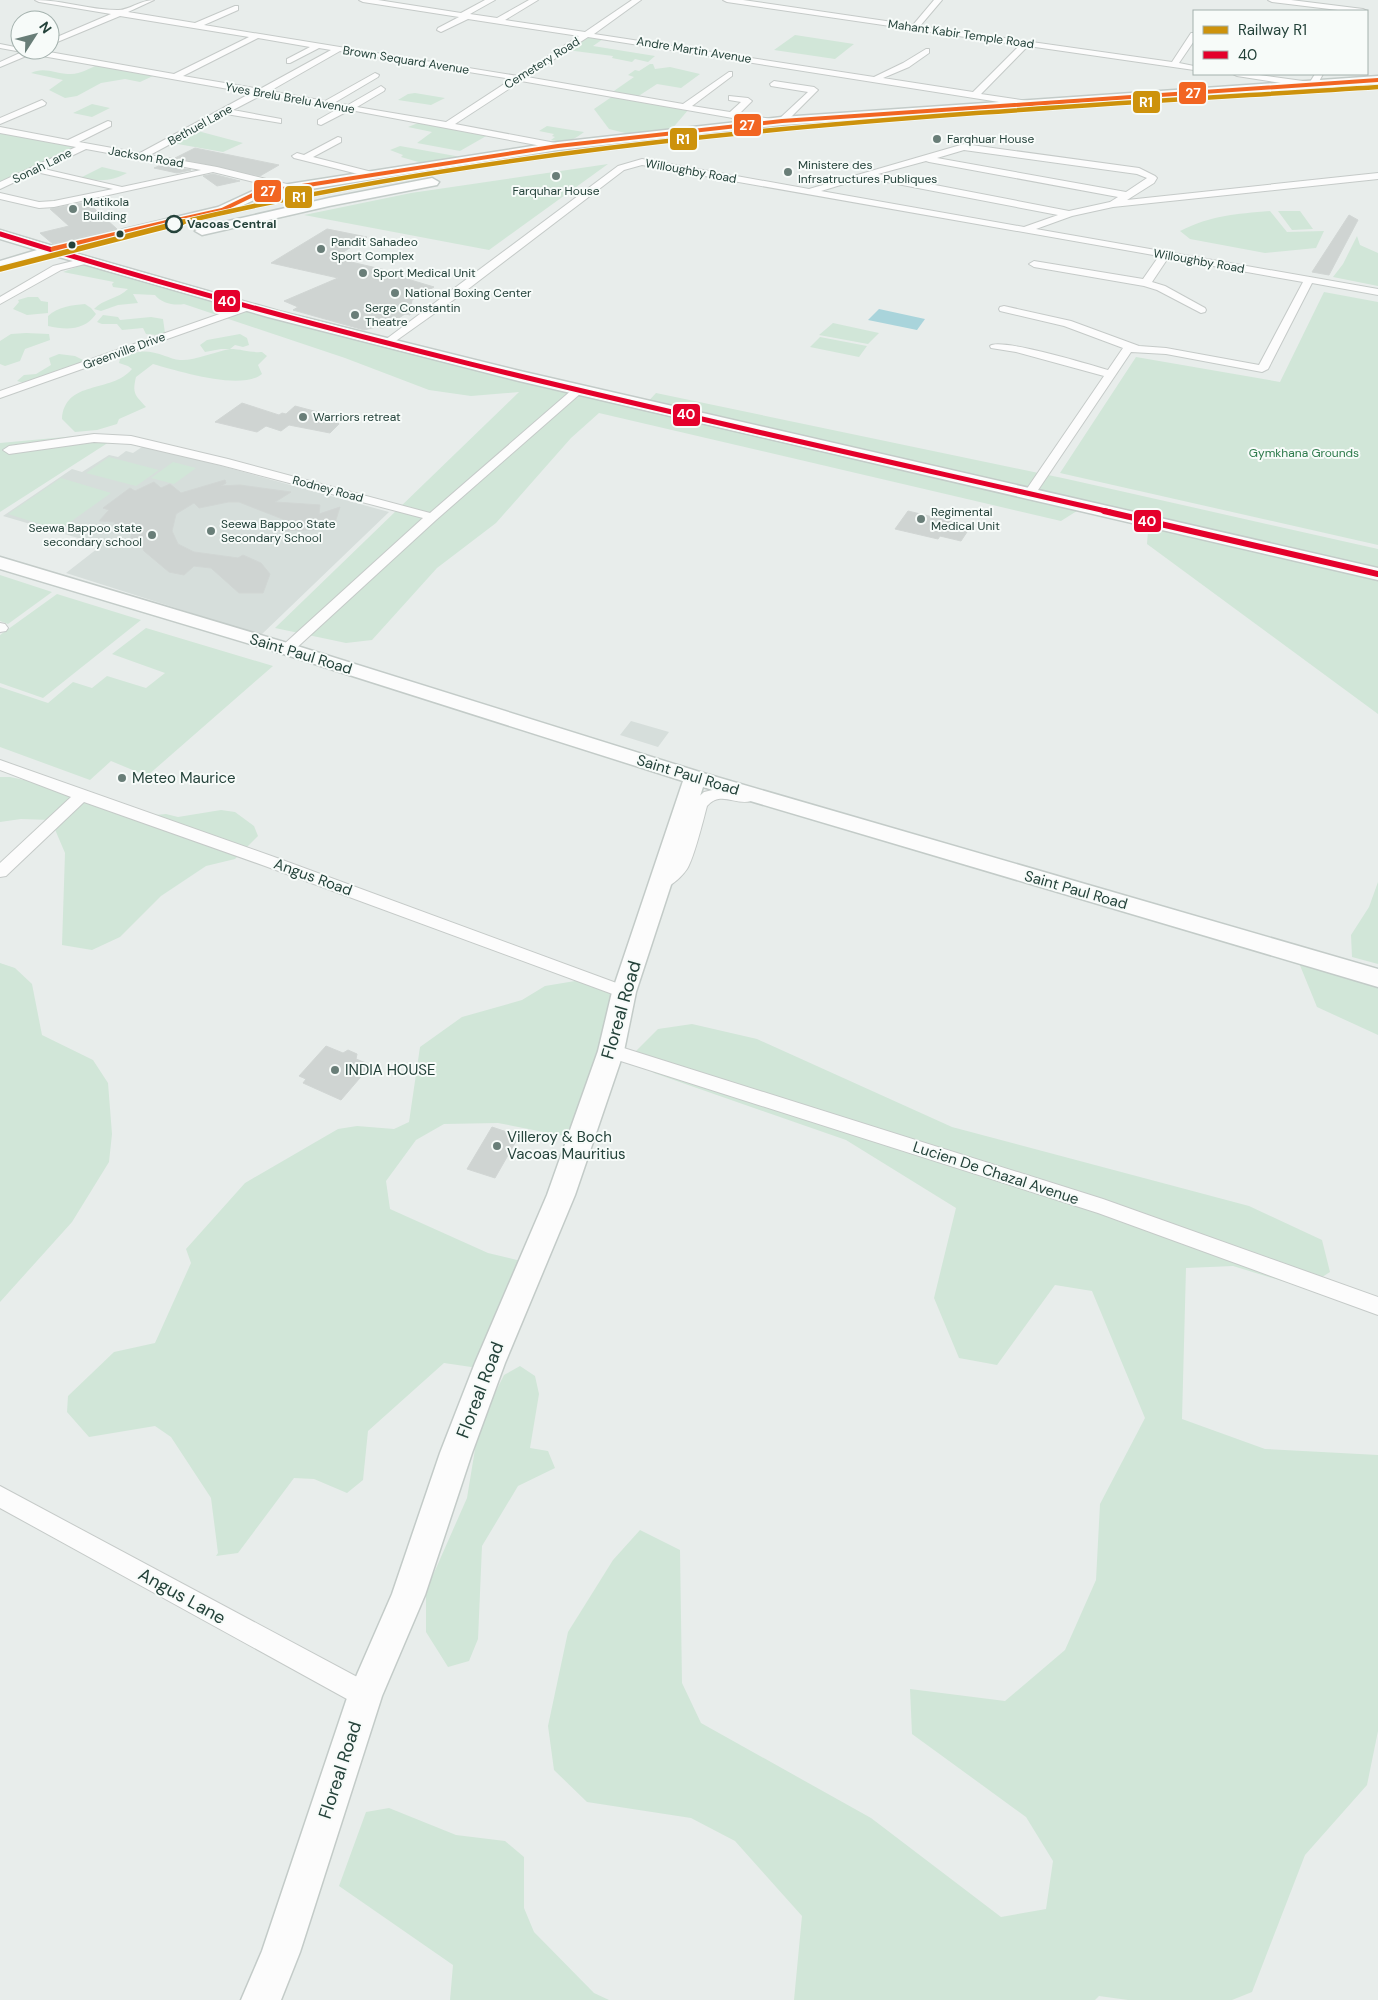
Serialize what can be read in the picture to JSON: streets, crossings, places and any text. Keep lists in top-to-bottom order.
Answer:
{
  "streets": {
    "street": [
      "Mahant Kabir Temple Road",
      "Andre Martin Avenue",
      "Brown Sequard Avenue",
      "Cemetery Road",
      "Yves Brelu Brelu Avenue",
      "Bethuel Lane",
      "Jackson Road",
      "Sonah Lane",
      "Willoughby Road",
      "Greenville Drive",
      "Rodney Road",
      "Saint Paul Road",
      "Angus Road",
      "Floreal Road",
      "Lucien De Chazal Avenue",
      "Angus Lane"
    ]
  },
  "crossings": [
    ["Andre Martin Avenue", "Cemetery Road"],
    ["Brown Sequard Avenue", "Cemetery Road"],
    ["Brown Sequard Avenue", "Bethuel Lane"],
    ["Cemetery Road", "Yves Brelu Brelu Avenue"],
    ["Yves Brelu Brelu Avenue", "Bethuel Lane"],
    ["Bethuel Lane", "Jackson Road"],
    ["Jackson Road", "Sonah Lane"],
    ["Saint Paul Road", "Floreal Road"],
    ["Angus Road", "Floreal Road"],
    ["Floreal Road", "Lucien De Chazal Avenue"],
    ["Floreal Road", "Angus Lane"]
  ],
  "parks": ["Gymkhana Grounds"],
  "places": [
    "Farqhuar House",
    "Ministere des Infrsatructures Publiques",
    "Farquhar House",
    "Matikola Building",
    "Vacoas Central",
    "Pandit Sahadeo Sport Complex",
    "Sport Medical Unit",
    "National Boxing Center",
    "Serge Constantin Theatre",
    "Warriors retreat",
    "Regimental Medical Unit",
    "Seewa Bappoo State Secondary School",
    "Seewa Bappoo state secondary school",
    "Meteo Maurice",
    "INDIA HOUSE",
    "Villeroy & Boch Vacoas Mauritius"
  ],
  "lines": ["transit line 27", "rail line R1", "transit line 40"],
  "legend": ["Railway R1", "40"],
  "north": "top right"
}
